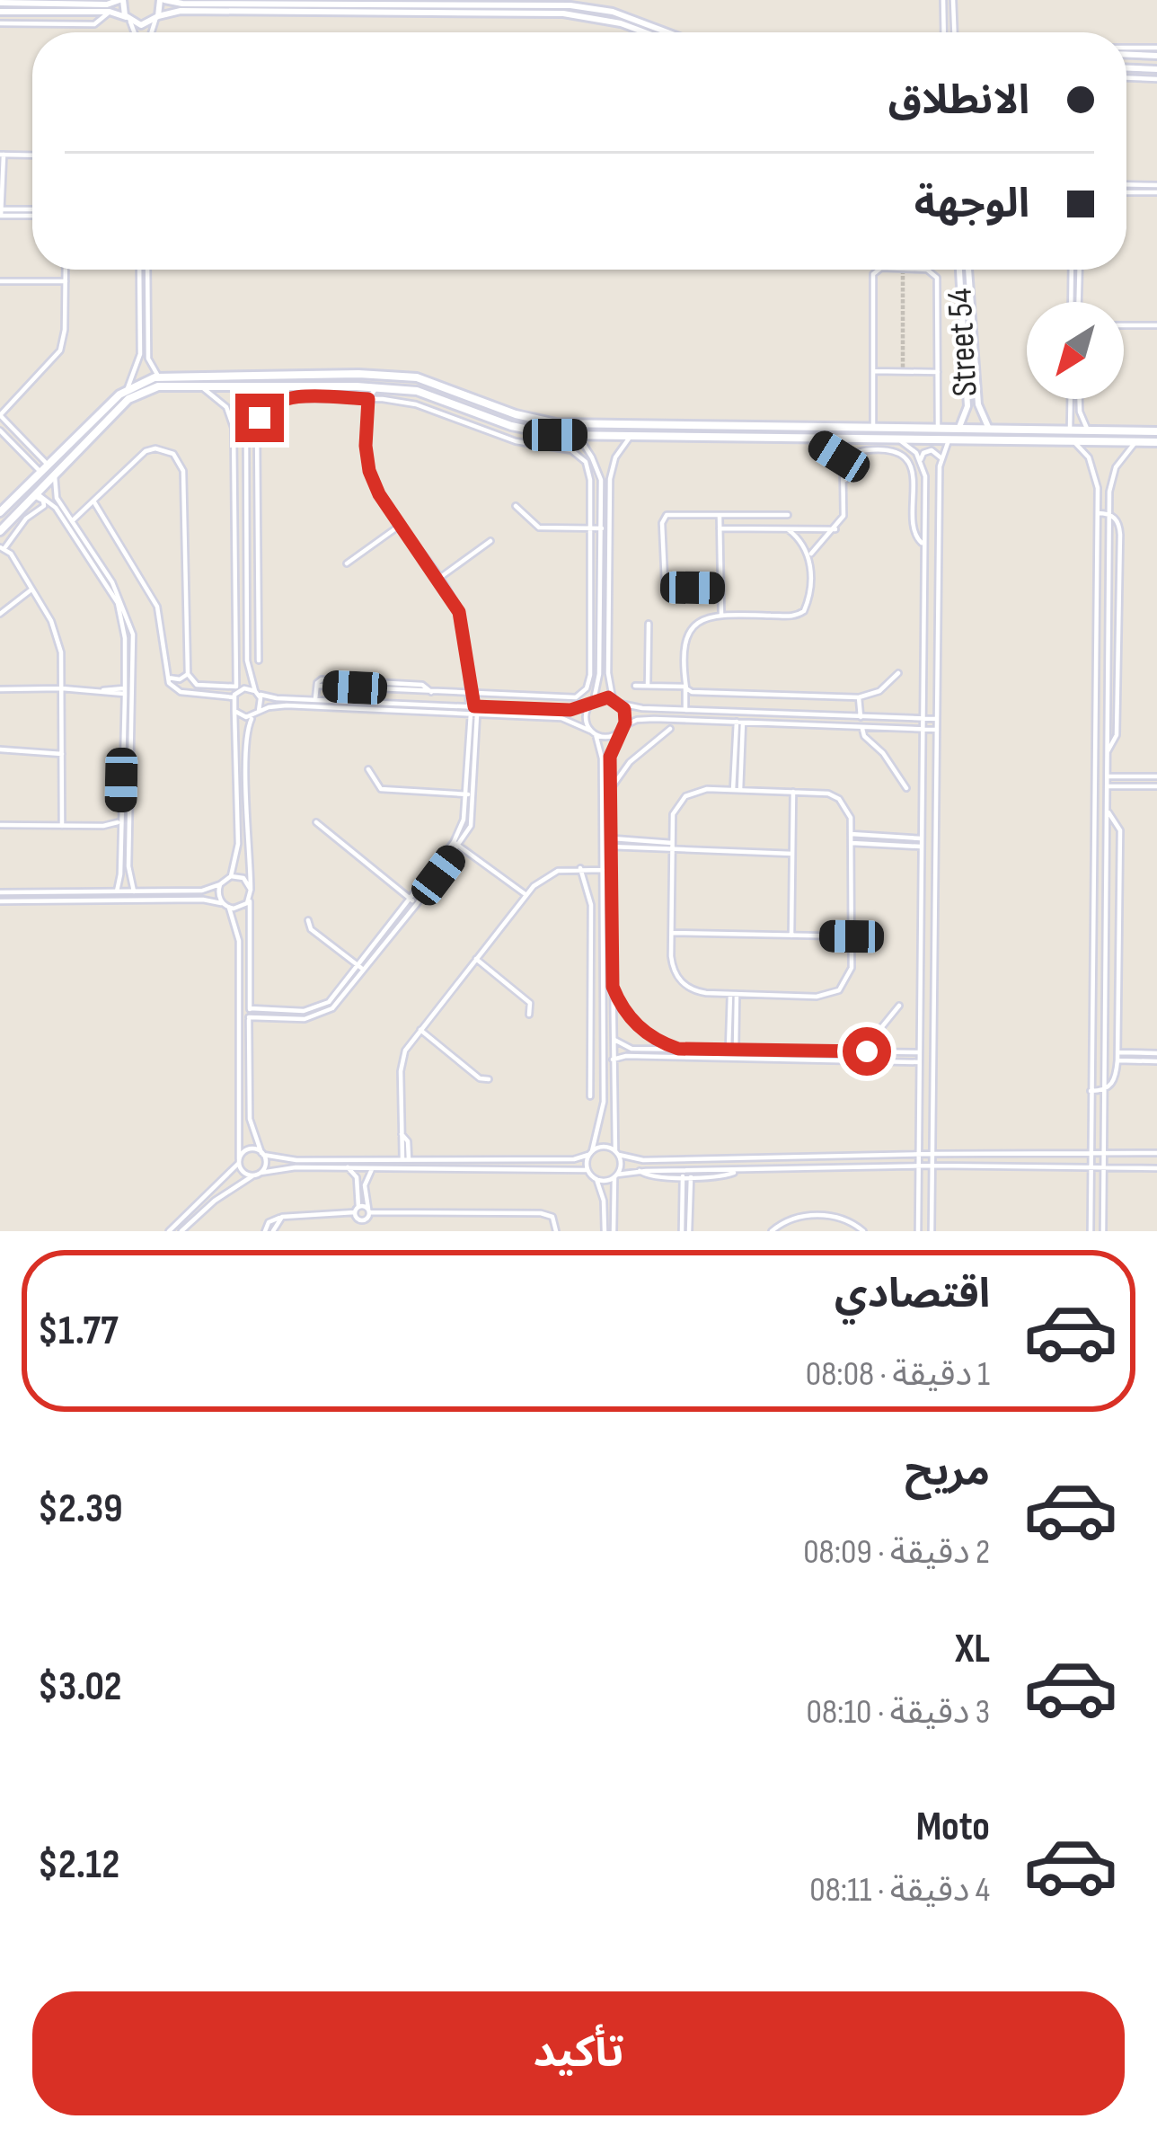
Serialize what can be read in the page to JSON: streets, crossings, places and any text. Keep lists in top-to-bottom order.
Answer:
{
  "streets": {
    "street": ["Street 54"]
  },
  "north": "bottom left",
  "page": {
    "banner": ["الانطلاق", "الوجهة"],
    "list": [
      {
        "name": "اقتصادي",
        "note": "1 دقيقة · 08:08",
        "value": "$1.77"
      },
      {
        "name": "مريح",
        "note": "2 دقيقة · 08:09",
        "value": "$2.39"
      },
      {
        "name": "XL",
        "note": "3 دقيقة · 08:10",
        "value": "$3.02"
      },
      {
        "name": "Moto",
        "note": "4 دقيقة · 08:11",
        "value": "$2.12"
      }
    ],
    "buttons": "تأكيد"
  }
}
